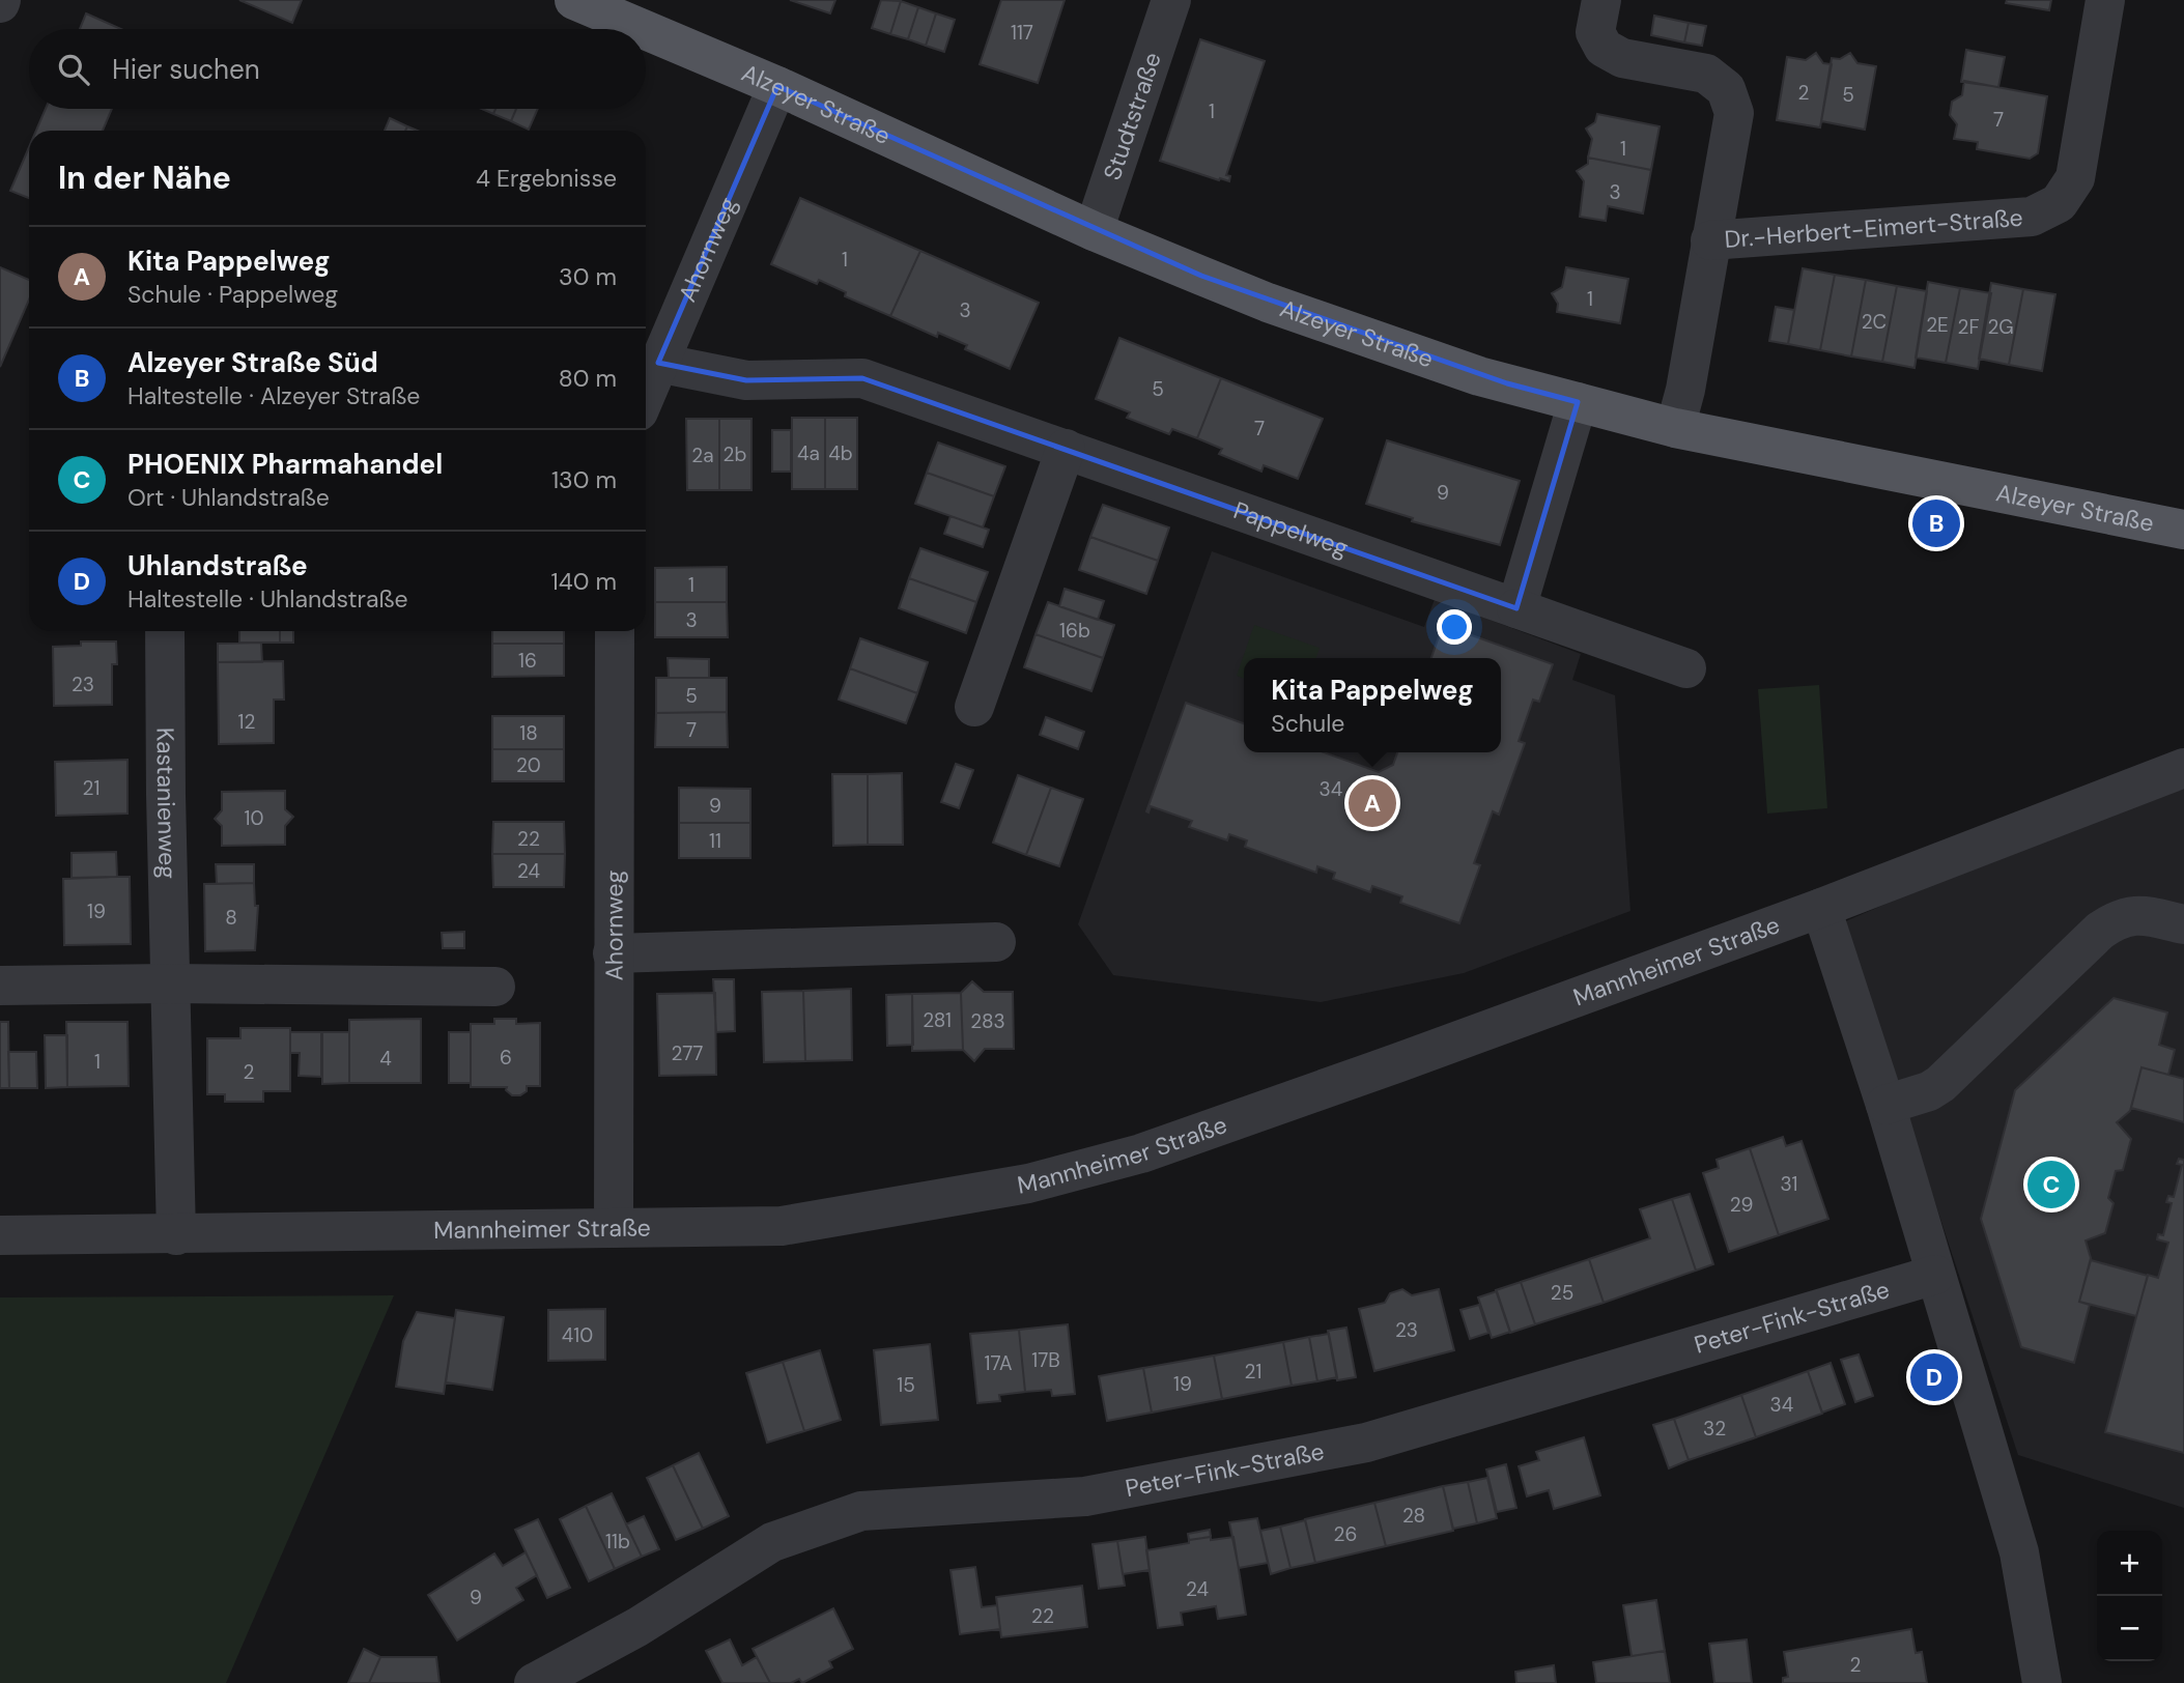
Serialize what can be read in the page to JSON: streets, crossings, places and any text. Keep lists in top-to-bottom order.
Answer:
{
  "streets": {
    "main road": ["Alzeyer Straße"],
    "street": [
      "Studtstraße",
      "Dr.-Herbert-Eimert-Straße",
      "Ahornweg",
      "Pappelweg",
      "Kastanienweg",
      "Mannheimer Straße",
      "Peter-Fink-Straße"
    ]
  },
  "crossings": [
    ["Alzeyer Straße", "Studtstraße"],
    ["Alzeyer Straße", "Dr.-Herbert-Eimert-Straße"],
    ["Alzeyer Straße", "Ahornweg"],
    ["Ahornweg", "Pappelweg"],
    ["Ahornweg", "Mannheimer Straße"],
    ["Kastanienweg", "Mannheimer Straße"]
  ],
  "house_numbers": [
    "117",
    "2",
    "5",
    "1",
    "7",
    "1",
    "3",
    "1",
    "1",
    "3",
    "2C",
    "2E",
    "2F",
    "2G",
    "5",
    "7",
    "4a",
    "4b",
    "2b",
    "2a",
    "9",
    "1",
    "3",
    "16b",
    "16",
    "23",
    "5",
    "12",
    "7",
    "18",
    "20",
    "21",
    "34",
    "9",
    "10",
    "22",
    "11",
    "24",
    "19",
    "8",
    "281",
    "283",
    "277",
    "6",
    "4",
    "1",
    "2",
    "31",
    "29",
    "25",
    "23",
    "410",
    "17B",
    "17A",
    "21",
    "19",
    "15",
    "34",
    "32",
    "28",
    "26",
    "11b",
    "24",
    "9",
    "22",
    "2"
  ],
  "page": {
    "search": "Hier suchen",
    "heading": ["In der Nähe", "4 Ergebnisse"],
    "list": [
      {
        "mark": "A",
        "name": "Kita Pappelweg",
        "note": "Schule · Pappelweg",
        "value": "30 m"
      },
      {
        "mark": "B",
        "name": "Alzeyer Straße Süd",
        "note": "Haltestelle · Alzeyer Straße",
        "value": "80 m"
      },
      {
        "mark": "C",
        "name": "PHOENIX Pharmahandel",
        "note": "Ort · Uhlandstraße",
        "value": "130 m"
      },
      {
        "mark": "D",
        "name": "Uhlandstraße",
        "note": "Haltestelle · Uhlandstraße",
        "value": "140 m"
      }
    ],
    "pins": [
      "B",
      "A",
      "C",
      "D"
    ],
    "popup": ["Kita Pappelweg", "Schule"],
    "map_buttons": ["+", "−"]
  }
}
